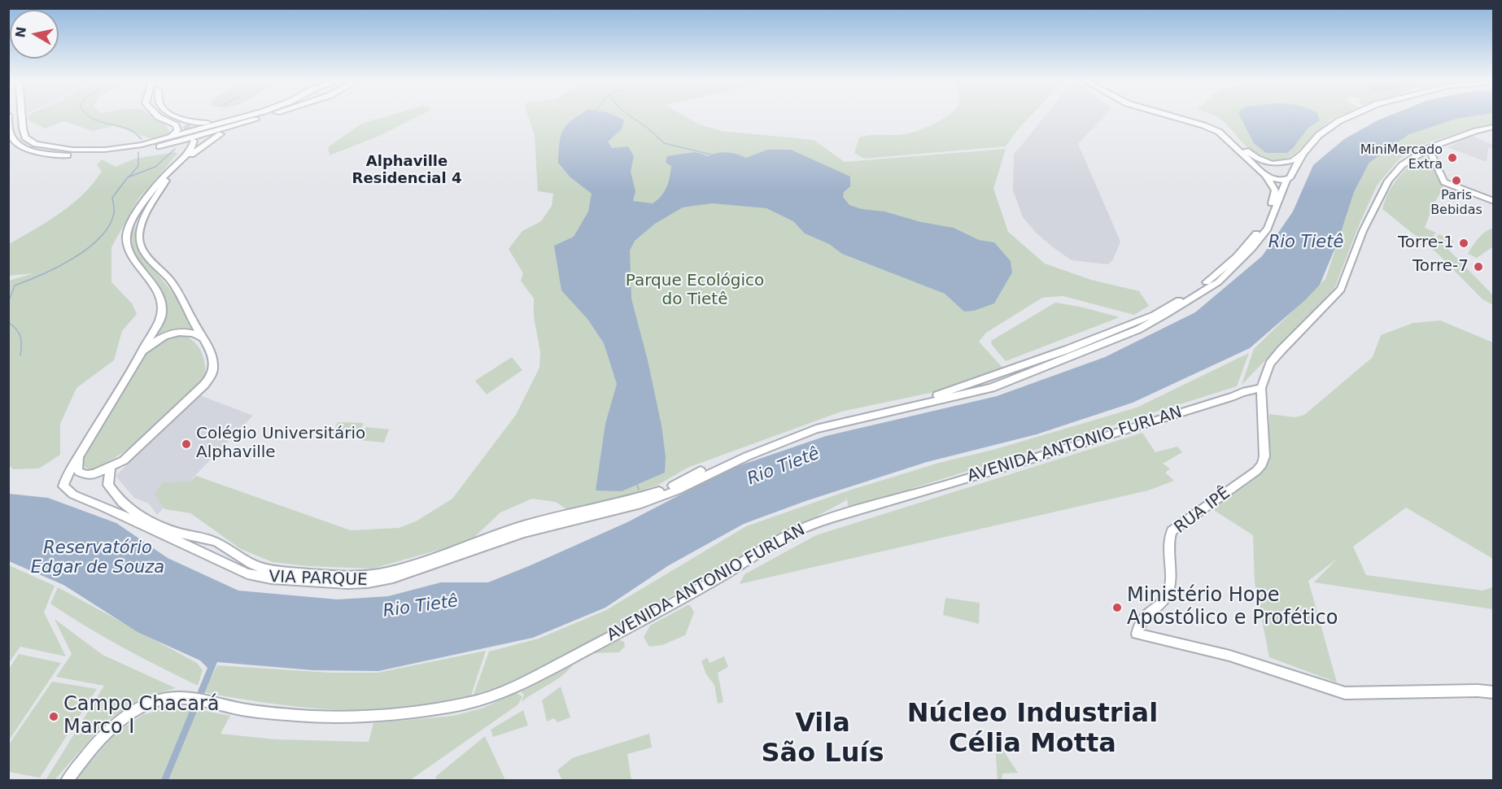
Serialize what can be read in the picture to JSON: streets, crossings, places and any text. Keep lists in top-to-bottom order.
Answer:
{
  "streets": {
    "main road": ["AVENIDA ANTONIO FURLAN", "RUA IPÊ", "VIA PARQUE"]
  },
  "crossings": [
    ["AVENIDA ANTONIO FURLAN", "RUA IPÊ"]
  ],
  "districts": ["Alphaville Residencial 4", "Núcleo Industrial Célia Motta", "Vila São Luís"],
  "water": ["Rio Tietê", "Reservatório Edgar de Souza"],
  "parks": ["Parque Ecológico do Tietê"],
  "places": [
    "MiniMercado Extra",
    "Paris Bebidas",
    "Torre-1",
    "Torre-7",
    "Colégio Universitário Alphaville",
    "Ministério Hope Apostólico e Profético",
    "Campo Chacará Marco I"
  ],
  "north": "left"
}
